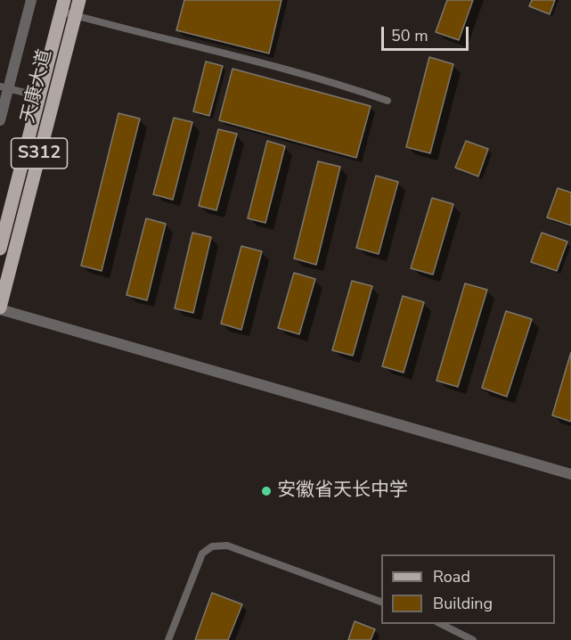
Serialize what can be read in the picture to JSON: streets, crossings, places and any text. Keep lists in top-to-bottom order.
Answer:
{
  "streets": {
    "main road": ["天康大道", "S312"]
  },
  "places": ["安徽省天长中学"],
  "legend": ["Road", "Building"],
  "scale_bar": "50 m"
}
